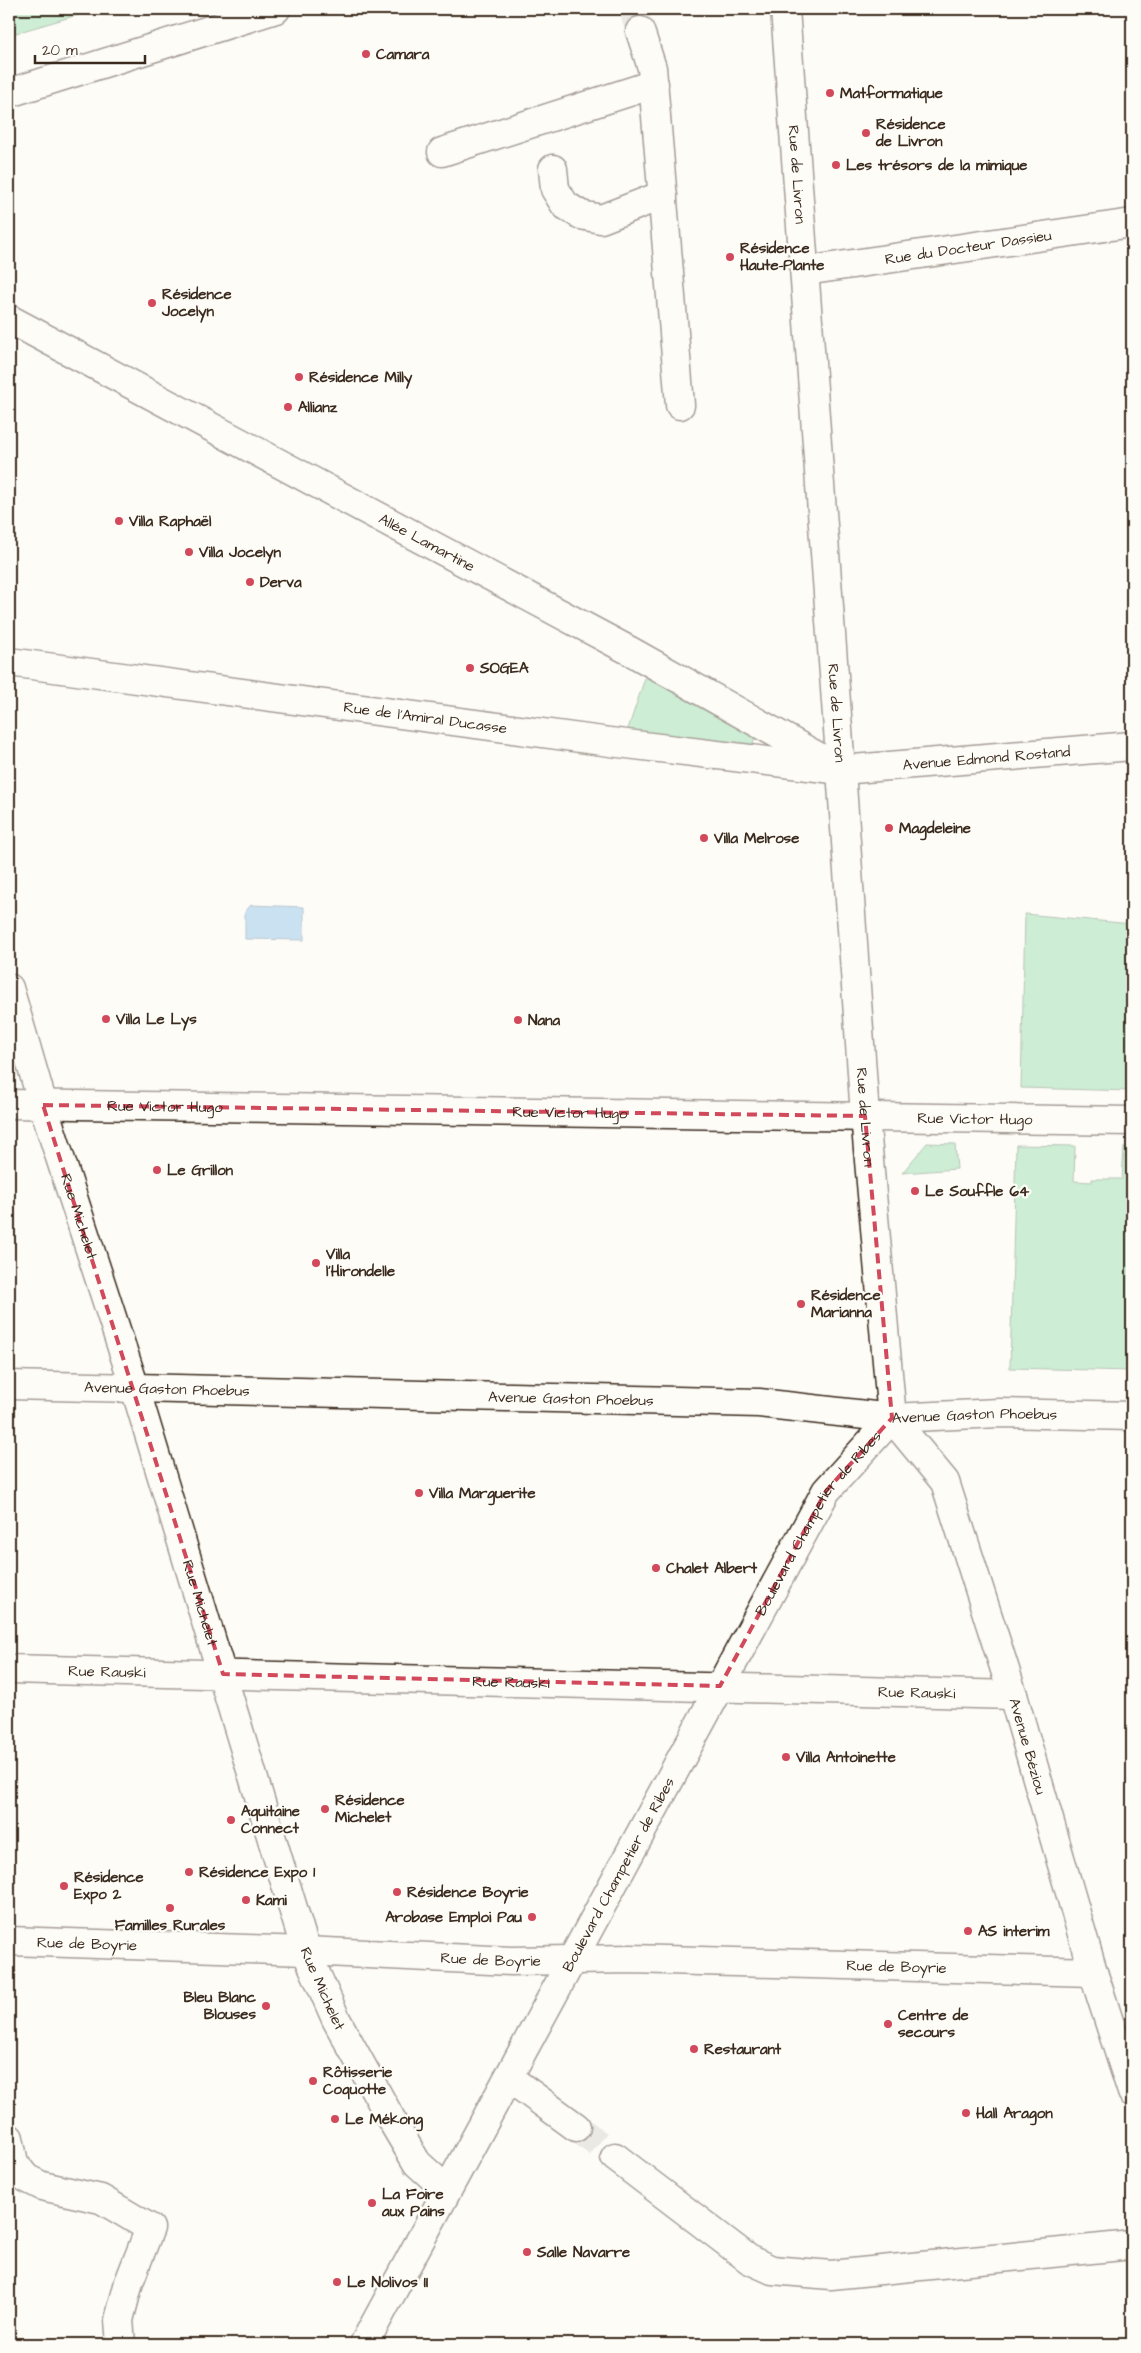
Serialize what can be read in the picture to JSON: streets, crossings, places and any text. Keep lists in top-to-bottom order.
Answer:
{
  "streets": {
    "street": [
      "Rue de Livron",
      "Rue du Docteur Dassieu",
      "Allée Lamartine",
      "Rue de l'Amiral Ducasse",
      "Avenue Edmond Rostand",
      "Rue Victor Hugo",
      "Rue Michelet",
      "Avenue Gaston Phoebus",
      "Boulevard Champetier de Ribes",
      "Rue Rauski",
      "Avenue Béziou",
      "Rue de Boyrie"
    ]
  },
  "crossings": [
    ["Rue de Livron", "Rue du Docteur Dassieu"],
    ["Rue de Livron", "Allée Lamartine"],
    ["Rue de Livron", "Rue de l'Amiral Ducasse"],
    ["Rue de Livron", "Avenue Edmond Rostand"],
    ["Rue de Livron", "Rue Victor Hugo"],
    ["Rue de Livron", "Avenue Gaston Phoebus"],
    ["Rue de Livron", "Boulevard Champetier de Ribes"],
    ["Rue de Livron", "Avenue Béziou"],
    ["Allée Lamartine", "Rue de l'Amiral Ducasse"],
    ["Allée Lamartine", "Avenue Edmond Rostand"],
    ["Rue de l'Amiral Ducasse", "Avenue Edmond Rostand"],
    ["Rue Victor Hugo", "Rue Michelet"],
    ["Rue Michelet", "Avenue Gaston Phoebus"],
    ["Rue Michelet", "Boulevard Champetier de Ribes"],
    ["Rue Michelet", "Rue Rauski"],
    ["Rue Michelet", "Rue de Boyrie"],
    ["Avenue Gaston Phoebus", "Boulevard Champetier de Ribes"],
    ["Avenue Gaston Phoebus", "Avenue Béziou"],
    ["Boulevard Champetier de Ribes", "Rue Rauski"],
    ["Boulevard Champetier de Ribes", "Avenue Béziou"],
    ["Boulevard Champetier de Ribes", "Rue de Boyrie"],
    ["Rue Rauski", "Avenue Béziou"],
    ["Avenue Béziou", "Rue de Boyrie"]
  ],
  "places": [
    "Camara",
    "Matformatique",
    "Résidence de Livron",
    "Les trésors de la mimique",
    "Résidence Haute-Plante",
    "Résidence Jocelyn",
    "Résidence Milly",
    "Allianz",
    "Villa Raphaël",
    "Villa Jocelyn",
    "Derva",
    "SOGEA",
    "Magdeleine",
    "Villa Melrose",
    "Villa Le Lys",
    "Nana",
    "Le Grillon",
    "Le Souffle 64",
    "Villa l'Hirondelle",
    "Résidence Marianna",
    "Villa Marguerite",
    "Chalet Albert",
    "Villa Antoinette",
    "Résidence Michelet",
    "Aquitaine Connect",
    "Résidence Expo 1",
    "Résidence Expo 2",
    "Résidence Boyrie",
    "Kami",
    "Familles Rurales",
    "Arobase Emploi Pau",
    "AS interim",
    "Bleu Blanc Blouses",
    "Centre de secours",
    "Restaurant",
    "Rôtisserie Coquotte",
    "Hall Aragon",
    "Le Mékong",
    "La Foire aux Pains",
    "Salle Navarre",
    "Le Nolivos II"
  ],
  "scale_bar": "20 m"
}
